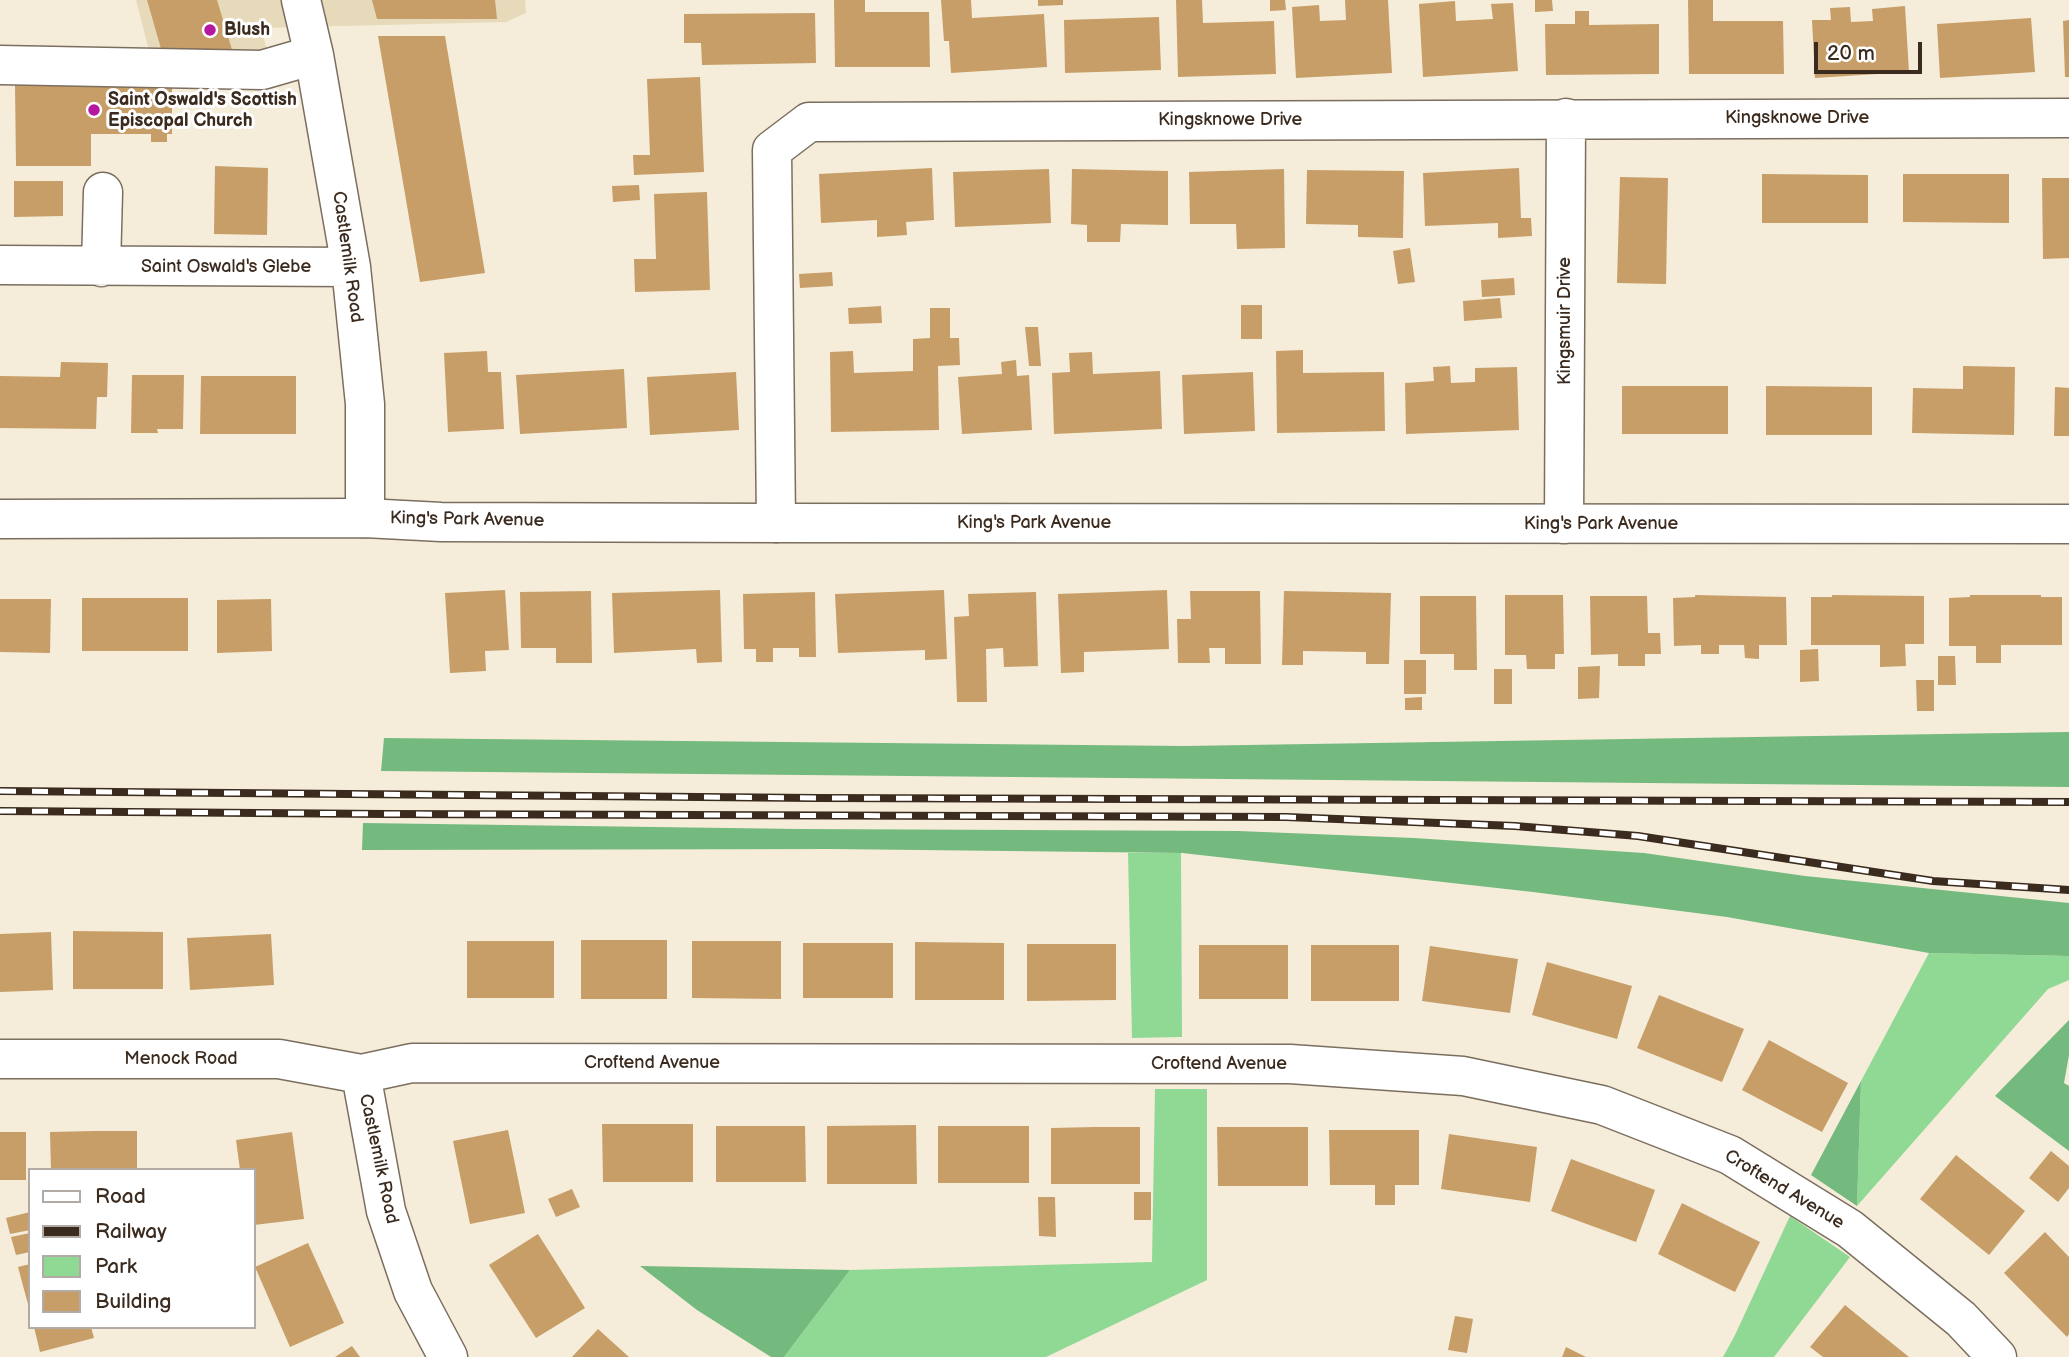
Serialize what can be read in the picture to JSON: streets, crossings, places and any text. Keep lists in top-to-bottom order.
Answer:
{
  "streets": {
    "street": [
      "Kingsknowe Drive",
      "Castlemilk Road",
      "Saint Oswald's Glebe",
      "Kingsmuir Drive",
      "King's Park Avenue",
      "Menock Road",
      "Croftend Avenue"
    ]
  },
  "crossings": [
    ["Kingsknowe Drive", "Kingsmuir Drive"],
    ["Kingsknowe Drive", "King's Park Avenue"],
    ["Castlemilk Road", "Saint Oswald's Glebe"],
    ["Castlemilk Road", "King's Park Avenue"],
    ["Castlemilk Road", "Menock Road"],
    ["Castlemilk Road", "Croftend Avenue"],
    ["Kingsmuir Drive", "King's Park Avenue"],
    ["Menock Road", "Croftend Avenue"]
  ],
  "places": ["Blush", "Saint Oswald's Scottish Episcopal Church"],
  "legend": [
    "Road",
    "Railway",
    "Park",
    "Building"
  ],
  "scale_bar": "20 m"
}
